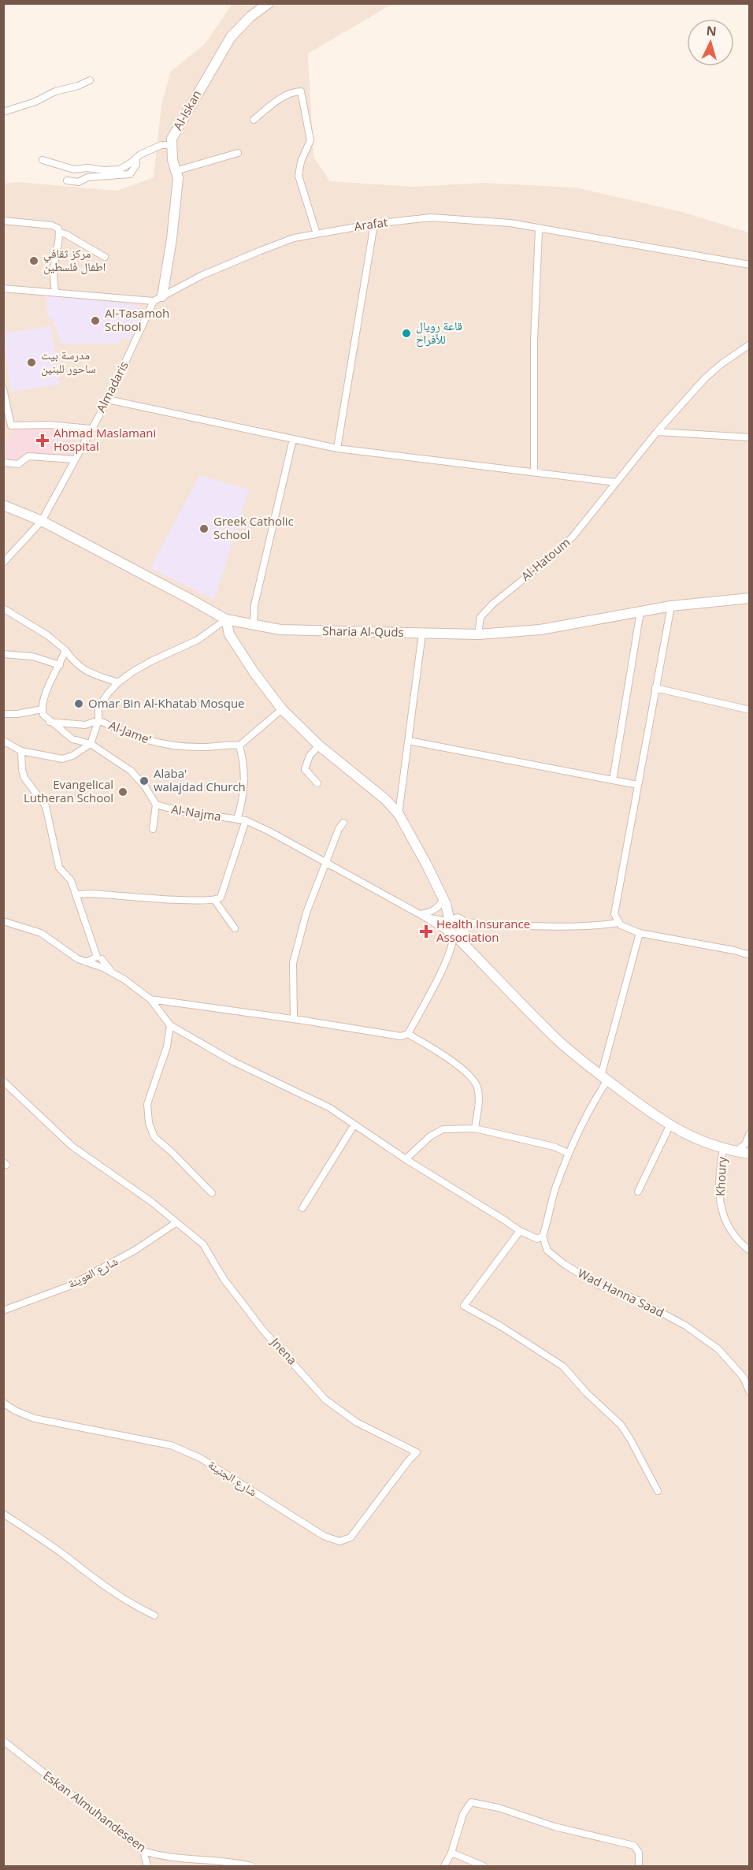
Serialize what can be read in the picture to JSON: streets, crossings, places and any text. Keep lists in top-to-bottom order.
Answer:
{
  "streets": {
    "street": [
      "Al-Iskan",
      "Arafat",
      "Almadaris",
      "Al-Hatoum",
      "Sharia Al-Quds",
      "Al-Jame'",
      "Al-Najma",
      "Khoury",
      "شارع العوينة",
      "Wad Hanna Saad",
      "Jnena",
      "Eskan Almuhandeseen"
    ]
  },
  "crossings": [
    ["Al-Iskan", "Arafat"],
    ["Al-Iskan", "Almadaris"],
    ["Arafat", "Almadaris"],
    ["Almadaris", "Sharia Al-Quds"],
    ["Al-Hatoum", "Sharia Al-Quds"],
    ["شارع العوينة", "Jnena"]
  ],
  "places": {
    "other": [
      "مركز ثقافي اطفال فلسطين",
      "Al-Tasamoh School",
      "قاعة رويال للأفراح",
      "مدرسة بيت ساحور للبنين",
      "Greek Catholic School",
      "Omar Bin Al-Khatab Mosque",
      "Alaba' walajdad Church",
      "Evangelical Lutheran School"
    ],
    "health": ["Ahmad Maslamani Hospital", "Health Insurance Association"]
  },
  "north": "top"
}
